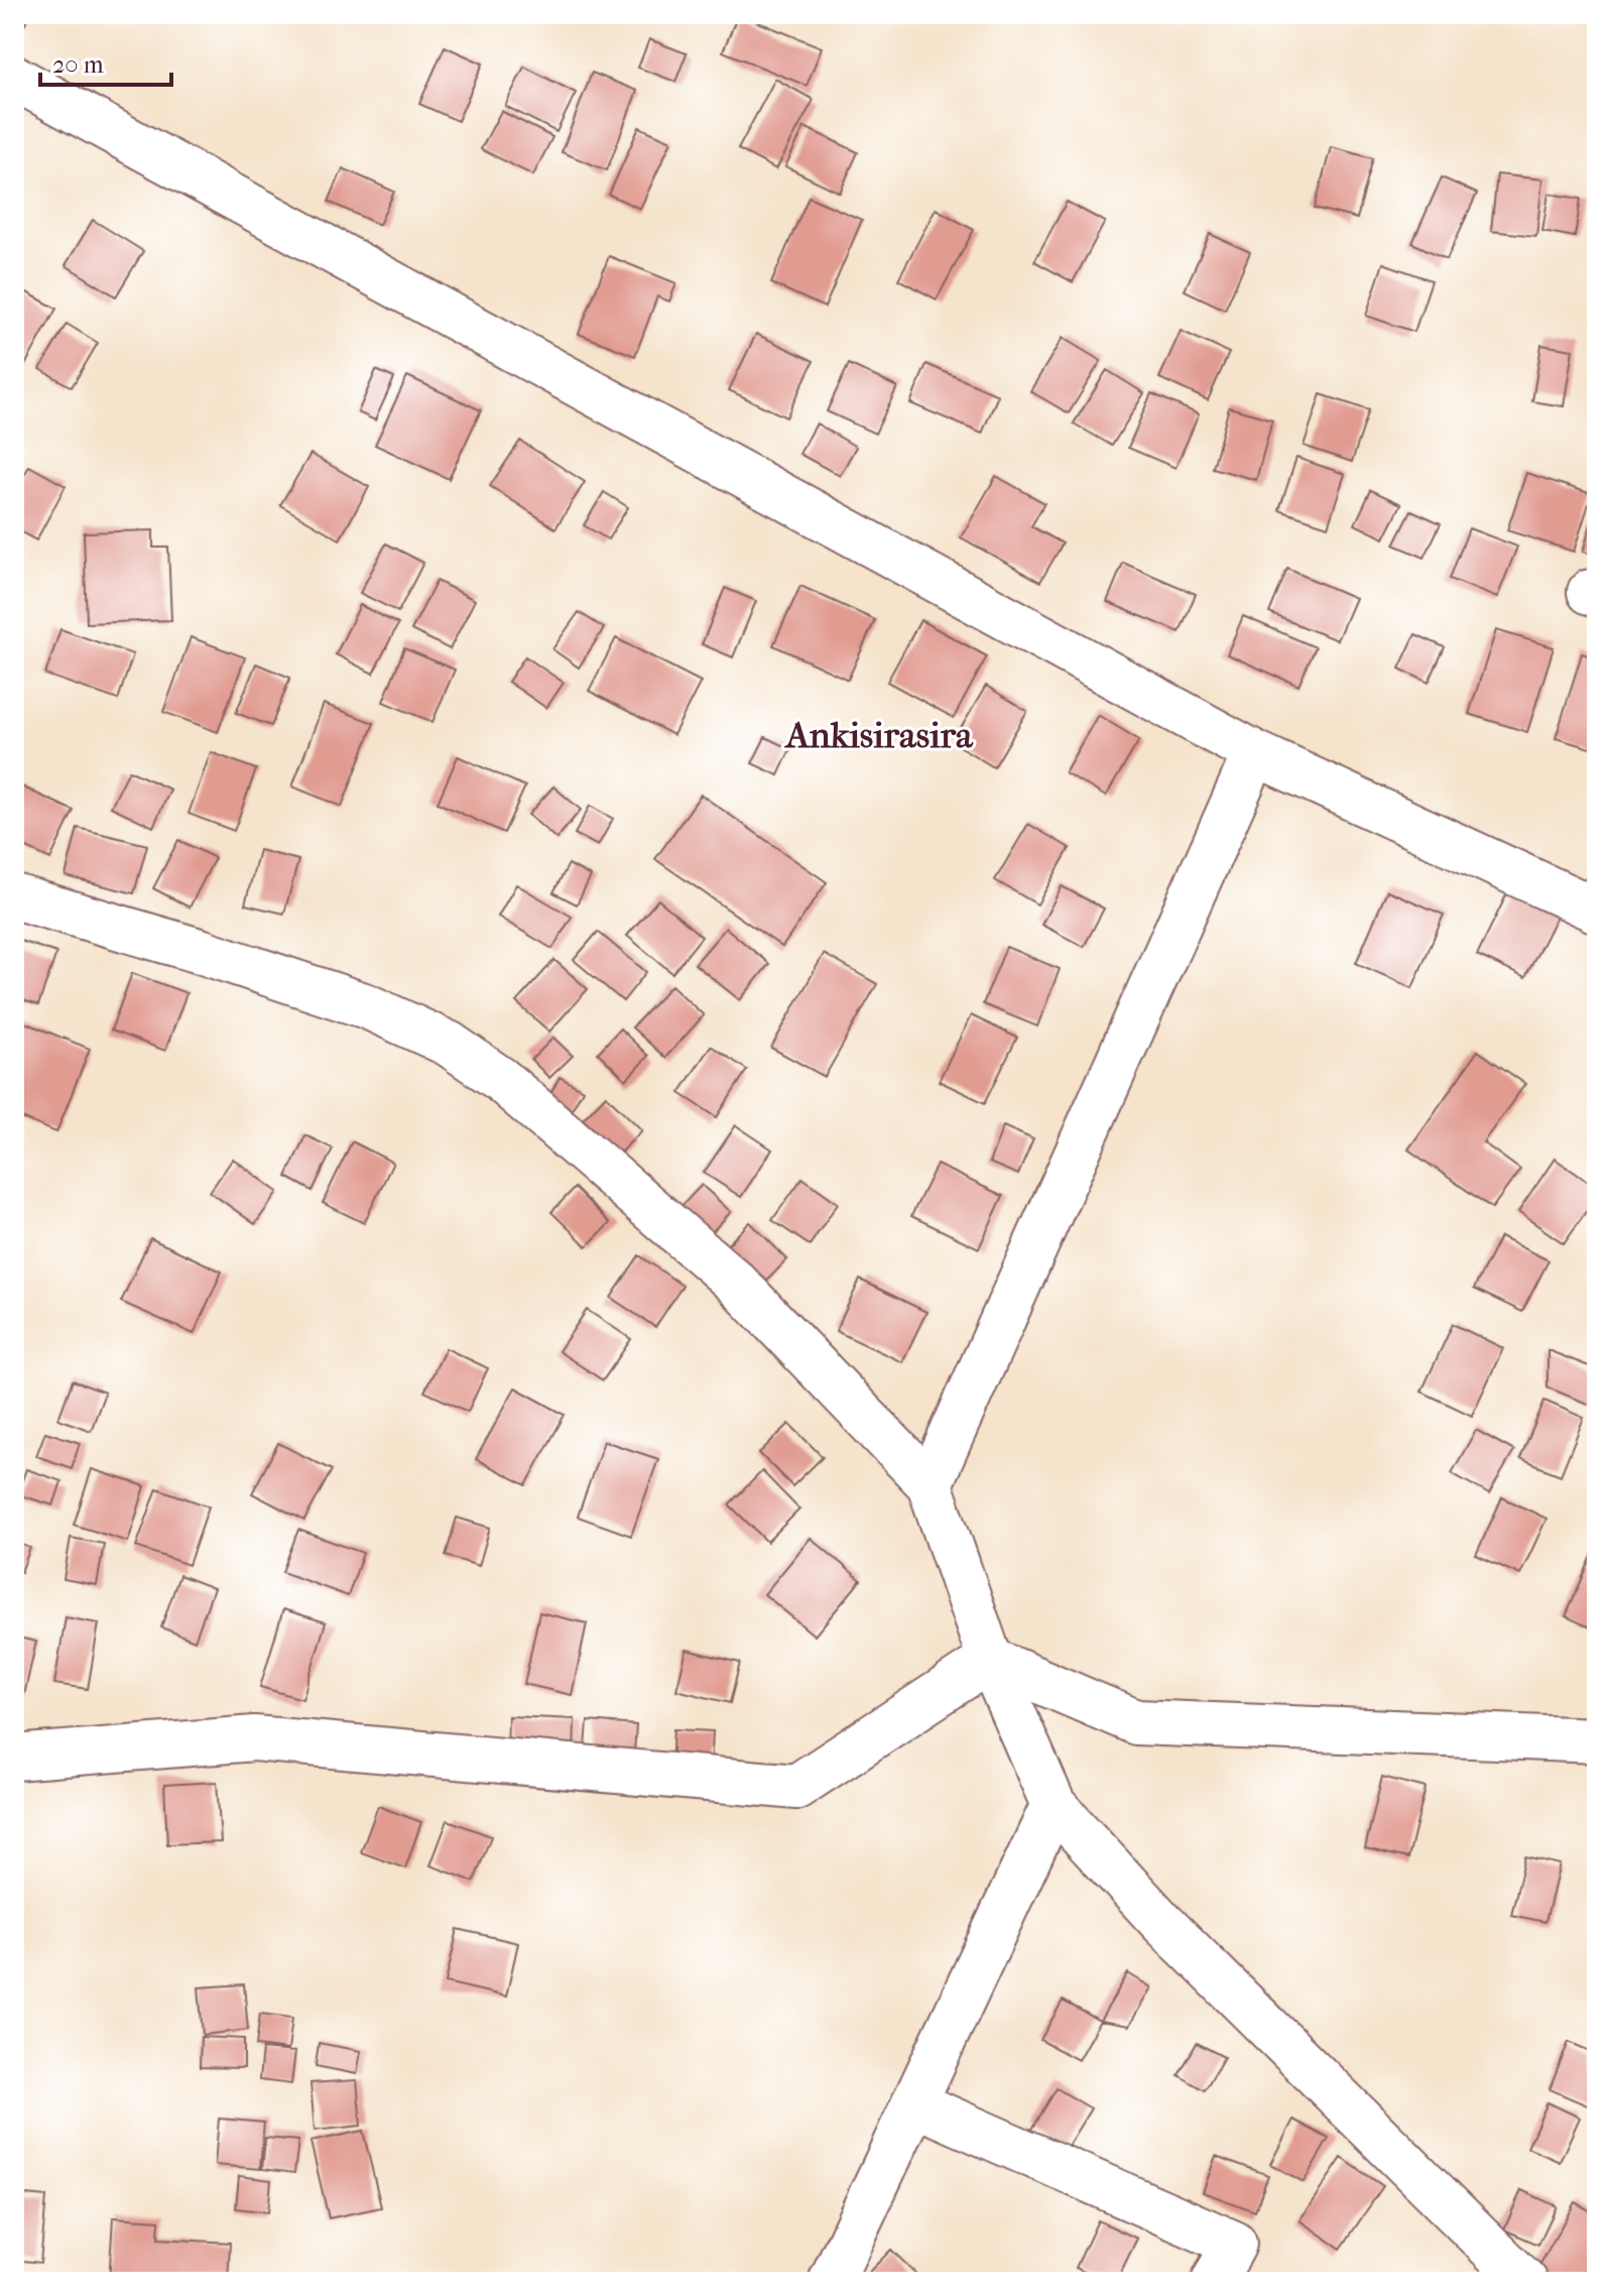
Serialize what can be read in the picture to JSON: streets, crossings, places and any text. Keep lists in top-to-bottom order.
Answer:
{
  "districts": ["Ankisirasira"],
  "scale_bar": "20 m"
}
